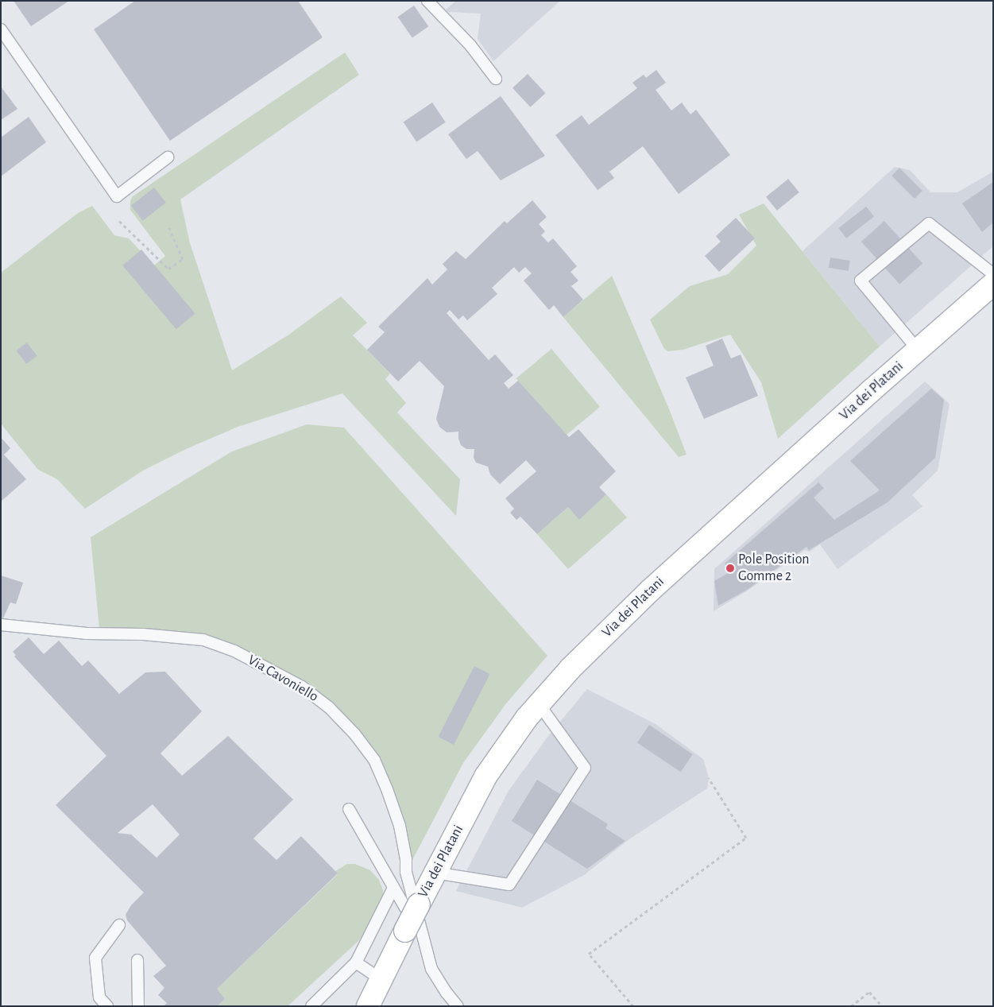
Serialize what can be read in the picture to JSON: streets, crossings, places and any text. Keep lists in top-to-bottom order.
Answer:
{
  "streets": {
    "main road": ["Via dei Platani"],
    "lane": ["Via Cavoniello"]
  },
  "places": ["Pole Position Gomme 2"]
}
